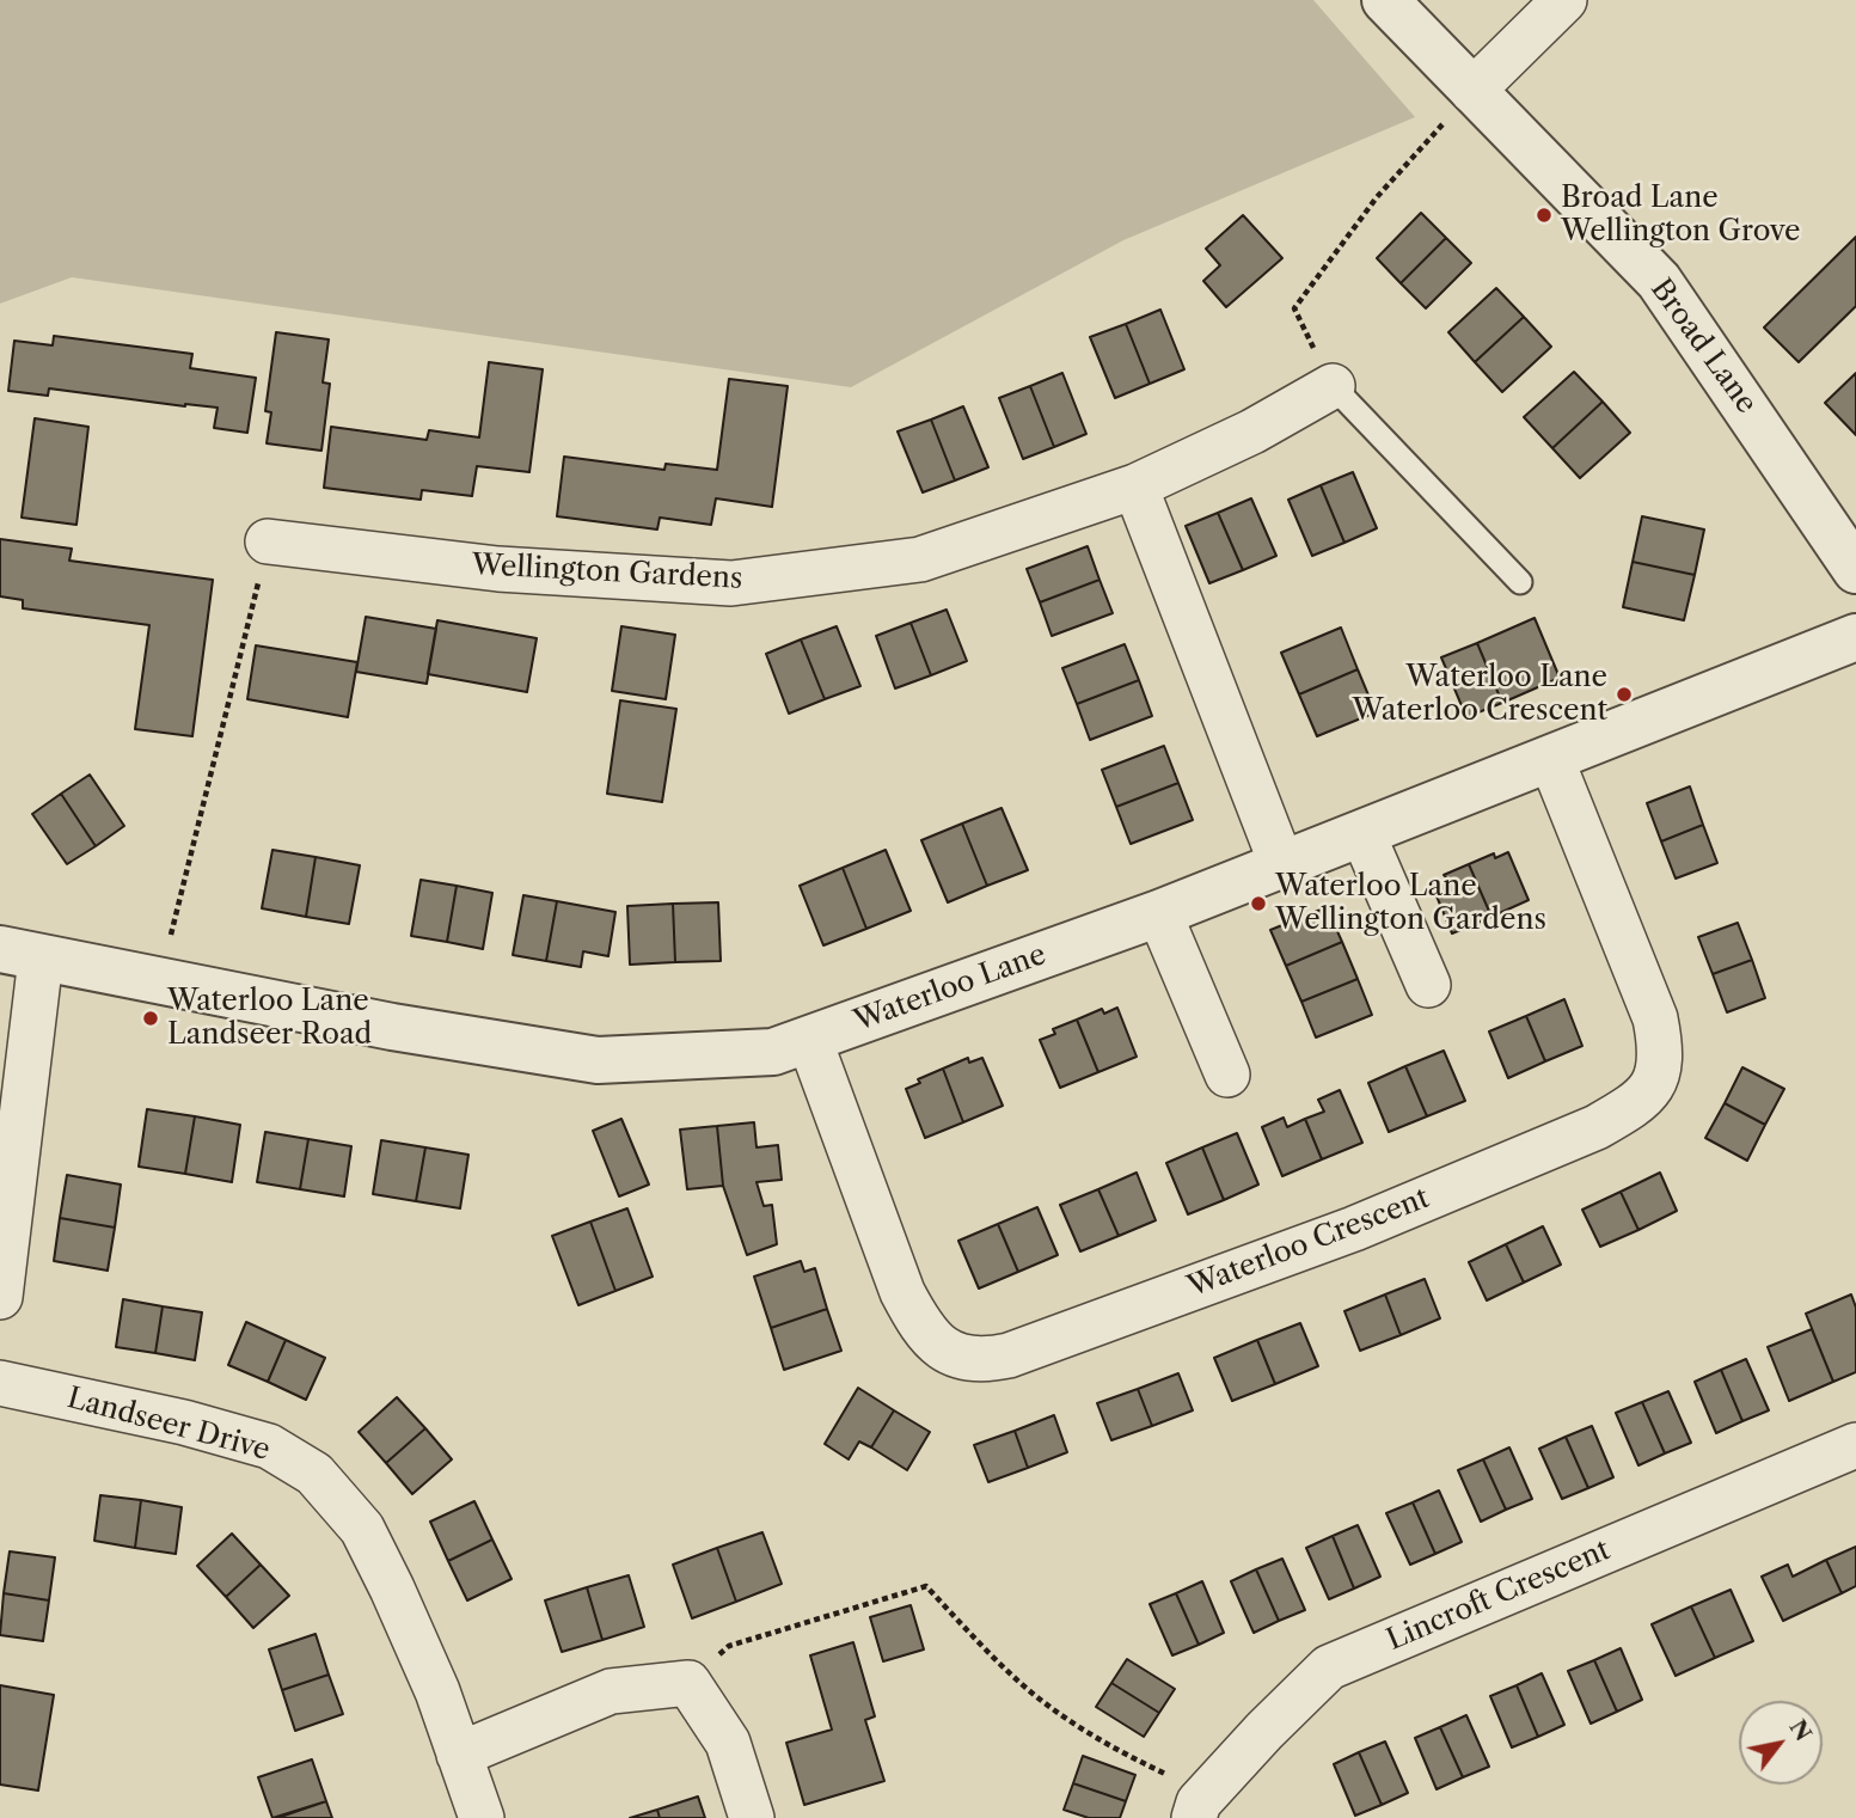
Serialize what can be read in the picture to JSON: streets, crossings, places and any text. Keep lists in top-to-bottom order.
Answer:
{
  "streets": {
    "street": [
      "Broad Lane",
      "Wellington Gardens",
      "Waterloo Lane",
      "Waterloo Crescent",
      "Landseer Drive",
      "Lincroft Crescent"
    ]
  },
  "crossings": [
    ["Waterloo Lane", "Waterloo Crescent"]
  ],
  "places": [
    "Broad Lane Wellington Grove",
    "Waterloo Lane Waterloo Crescent",
    "Waterloo Lane Wellington Gardens",
    "Waterloo Lane Landseer Road"
  ],
  "north": "top right"
}
